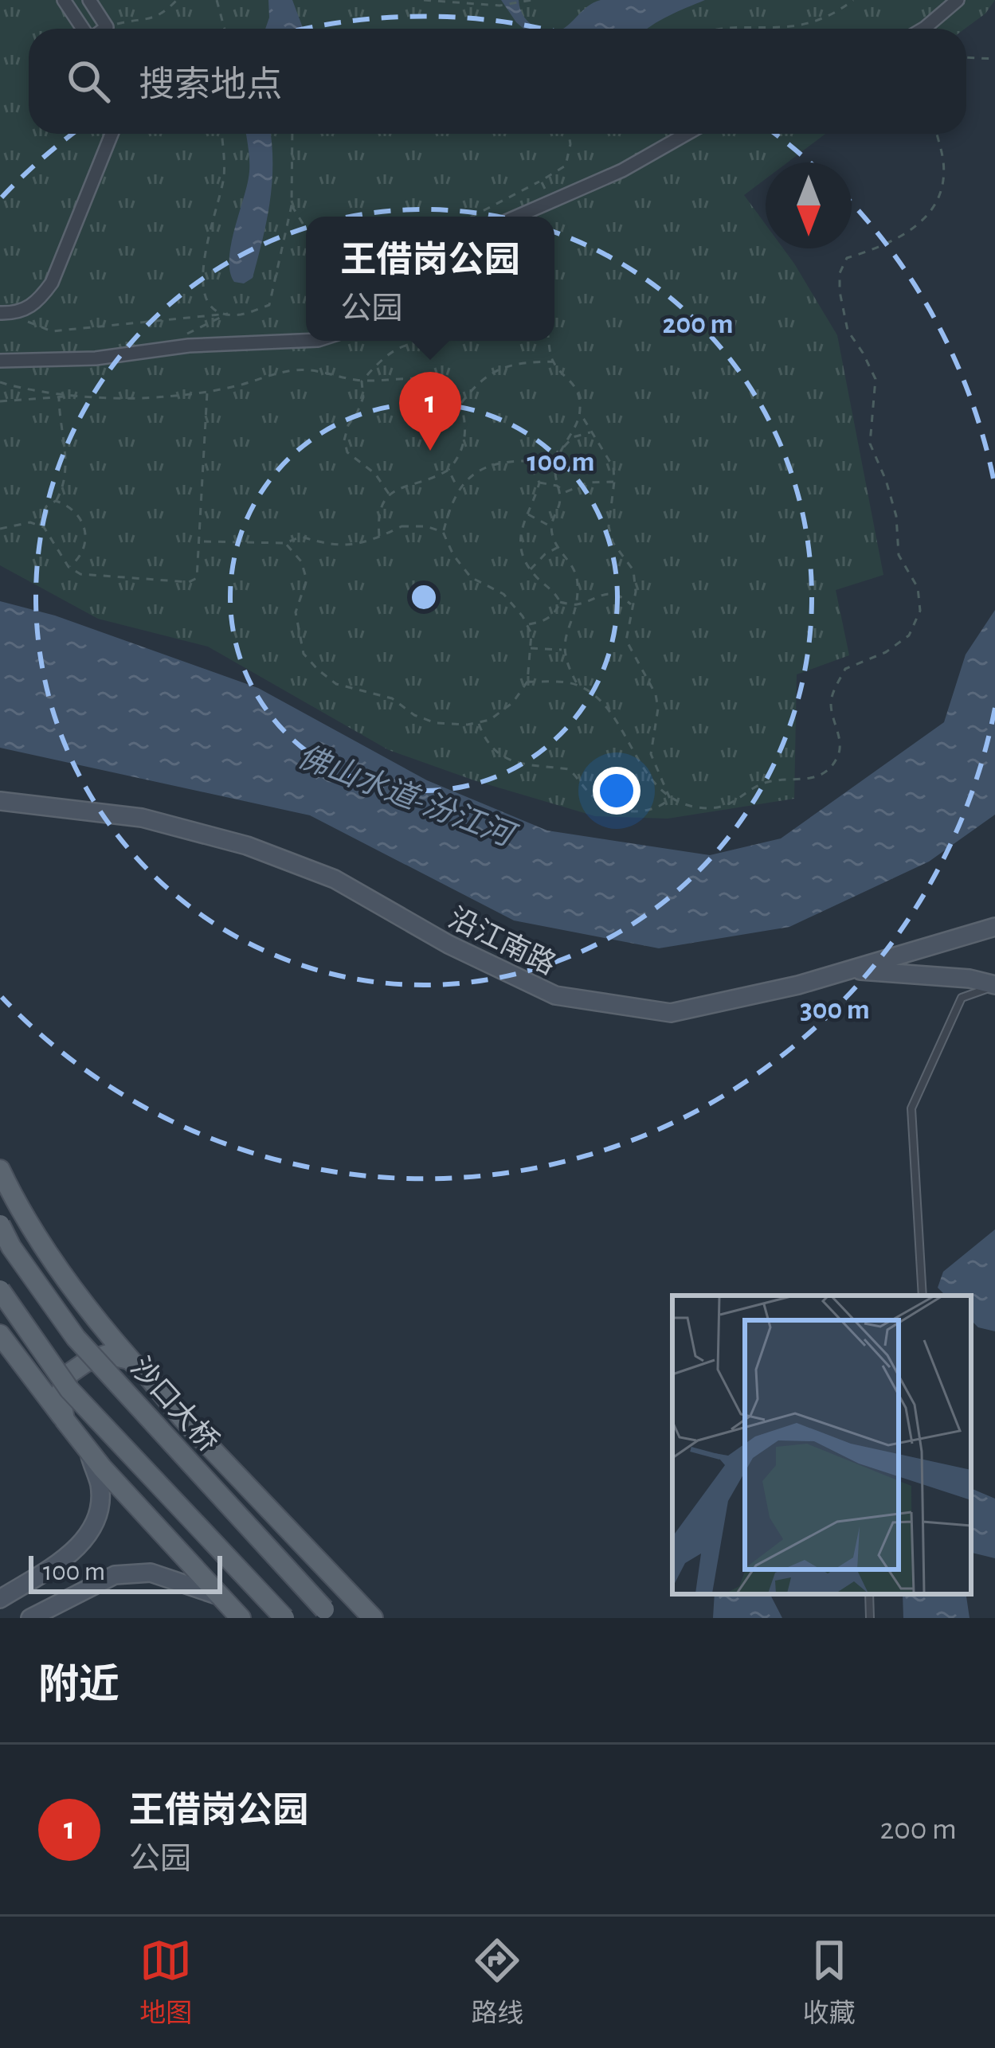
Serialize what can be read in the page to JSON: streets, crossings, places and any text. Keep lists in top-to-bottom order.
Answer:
{
  "streets": {
    "main road": ["沙口大桥"],
    "street": ["沿江南路"]
  },
  "water": ["佛山水道-汾江河"],
  "scale_bar": "100 m",
  "north": "bottom",
  "page": {
    "search": "搜索地点",
    "popup": ["王借岗公园", "公园"],
    "pins": "1",
    "scale": "100 m",
    "heading": "附近",
    "list": [
      {
        "mark": "1",
        "name": "王借岗公园",
        "note": "公园",
        "value": "200 m"
      }
    ],
    "nav": ["地图", "路线", "收藏"]
  },
  "rings": ["200 m", "100 m", "300 m"]
}
